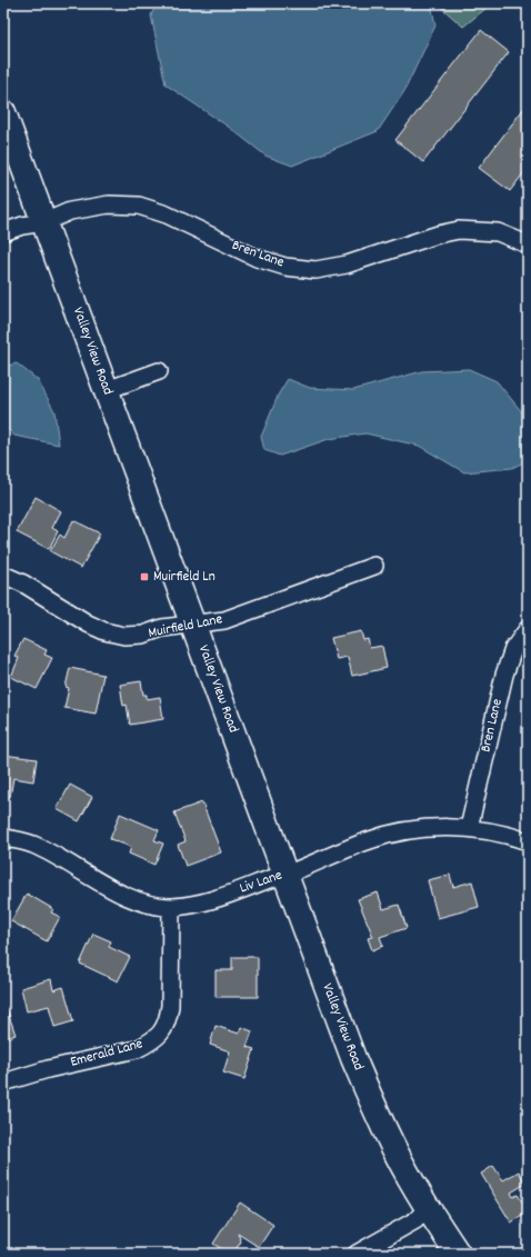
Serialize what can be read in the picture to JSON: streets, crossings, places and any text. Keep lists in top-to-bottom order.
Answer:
{
  "streets": {
    "street": [
      "Bren Lane",
      "Valley View Road",
      "Muirfield Lane",
      "Liv Lane",
      "Emerald Lane"
    ]
  },
  "crossings": [
    ["Bren Lane", "Valley View Road"],
    ["Bren Lane", "Liv Lane"],
    ["Valley View Road", "Muirfield Lane"],
    ["Valley View Road", "Liv Lane"],
    ["Liv Lane", "Emerald Lane"]
  ],
  "places": {
    "transit": ["Muirfield Ln"]
  }
}
